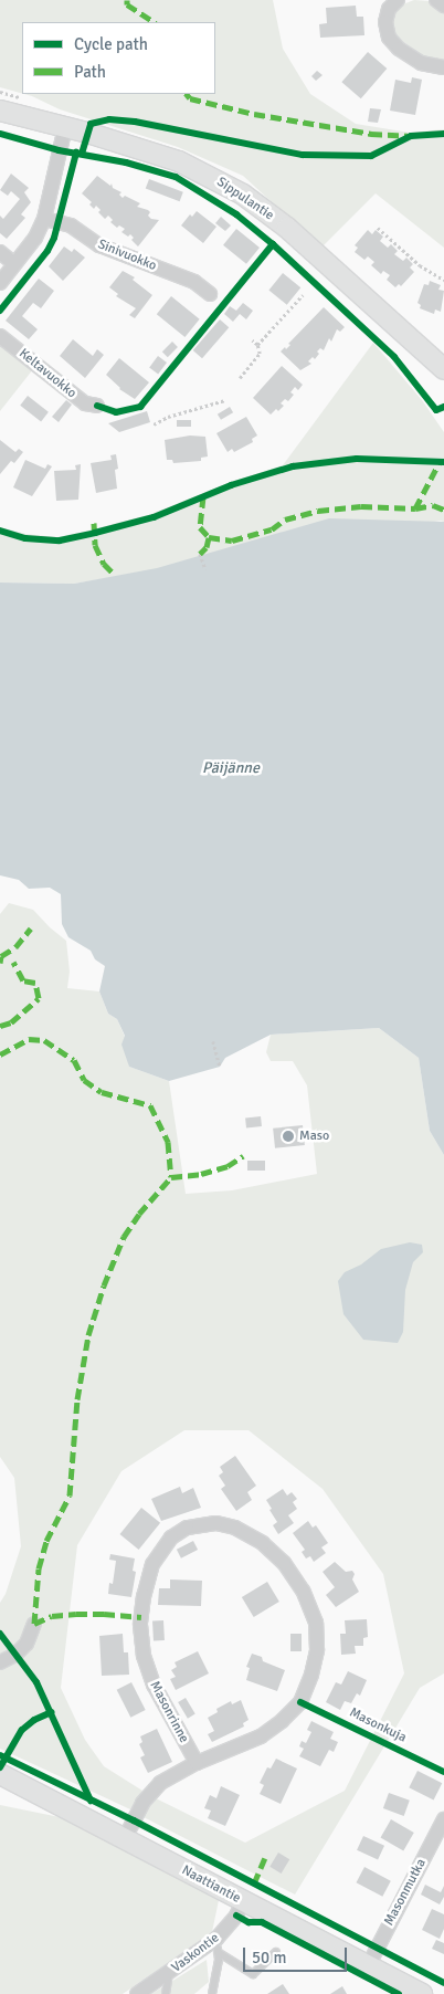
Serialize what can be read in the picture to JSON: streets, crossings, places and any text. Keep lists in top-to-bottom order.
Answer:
{
  "streets": {
    "street": [
      "Sippulantie",
      "Sinivuokko",
      "Keltavuokko",
      "Masonrinne",
      "Naattiantie",
      "Masonmutka",
      "Vaskontie"
    ],
    "cycle path": ["Masonkuja"]
  },
  "crossings": [
    ["Masonrinne", "Naattiantie"],
    ["Naattiantie", "Masonmutka"],
    ["Naattiantie", "Vaskontie"]
  ],
  "water": ["Päijänne"],
  "places": ["Maso"],
  "legend": ["Cycle path", "Path"],
  "scale_bar": "50 m"
}
